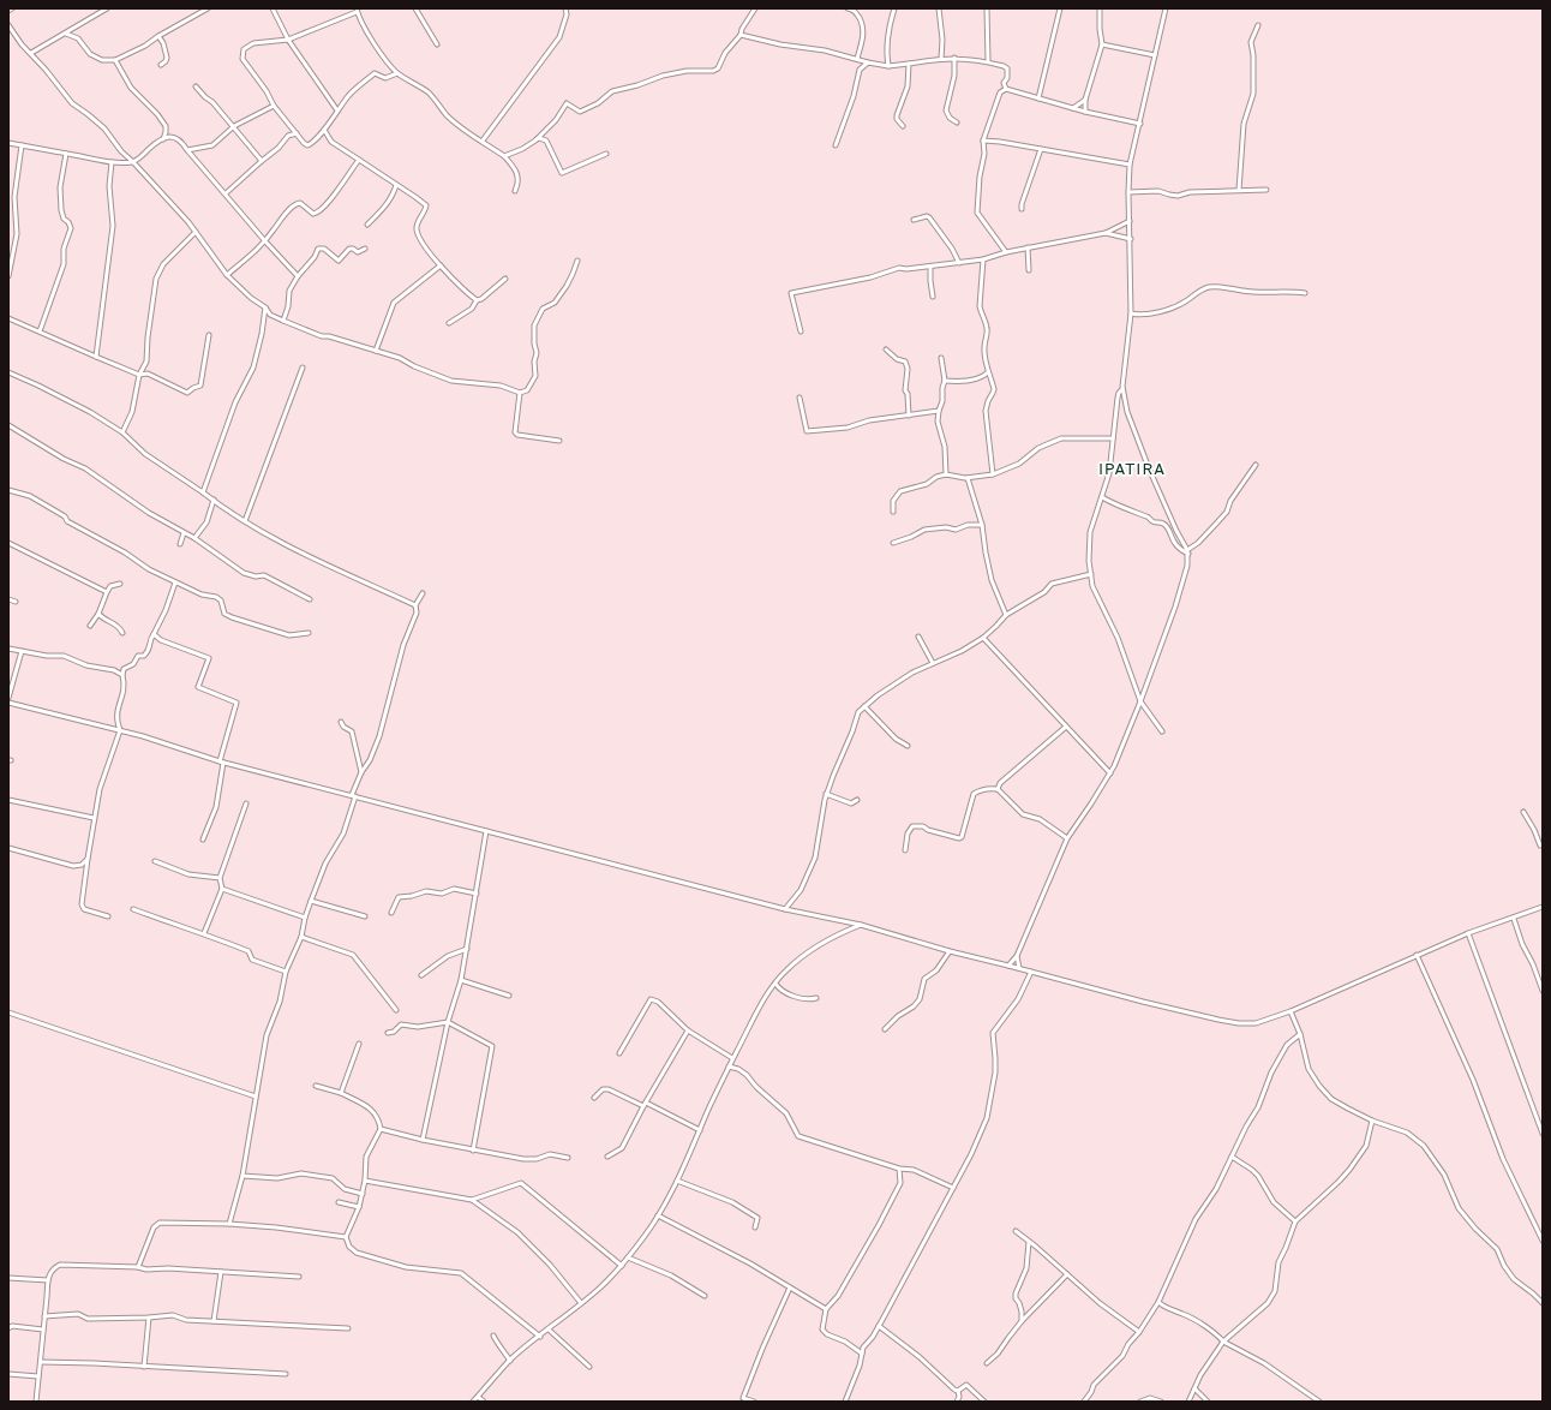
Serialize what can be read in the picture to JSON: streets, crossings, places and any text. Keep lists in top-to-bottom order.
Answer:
{
  "districts": ["IPATIRA"]
}
